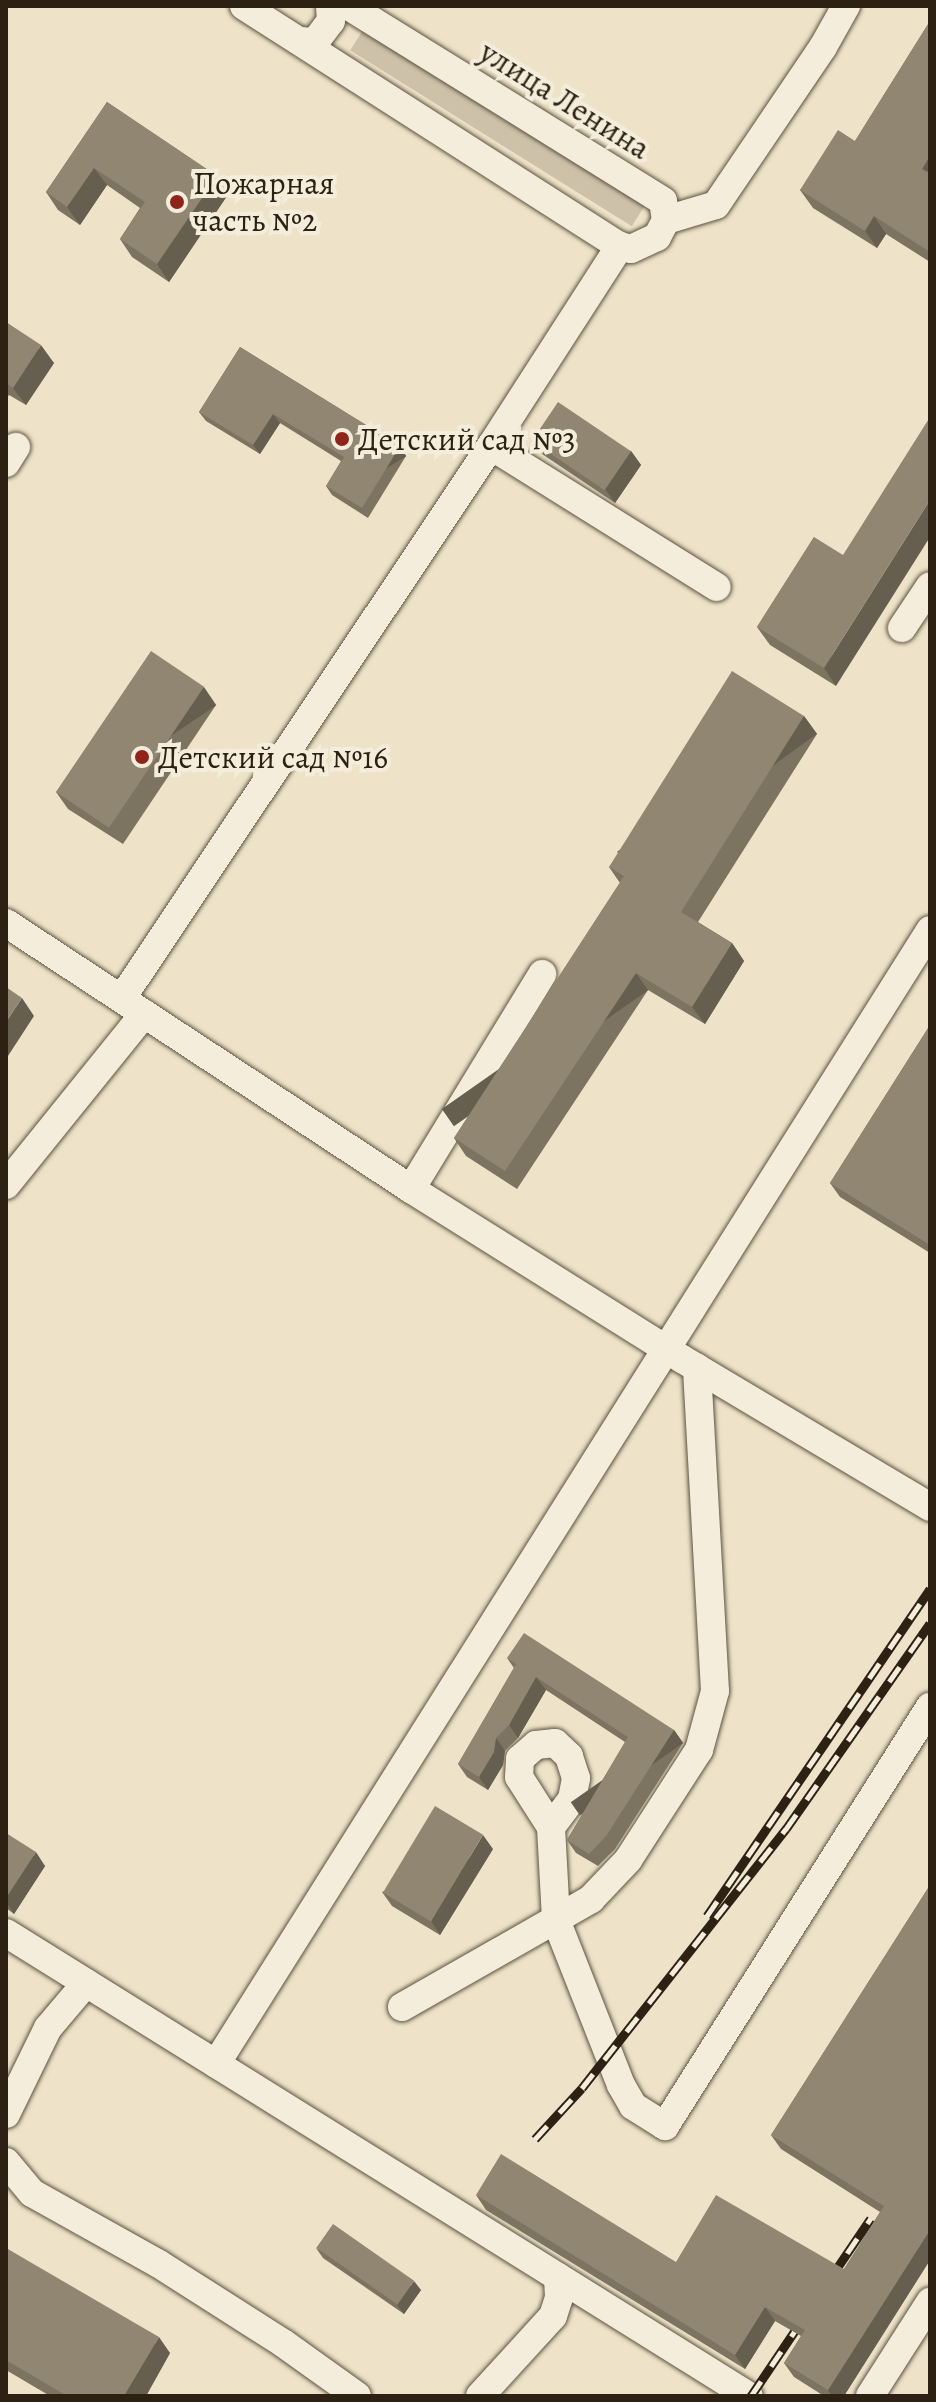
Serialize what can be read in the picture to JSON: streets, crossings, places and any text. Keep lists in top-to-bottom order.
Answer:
{
  "streets": {
    "street": ["улица Ленина"]
  },
  "places": ["Пожарная часть №2", "Детский сад №3", "Детский сад №16"]
}
